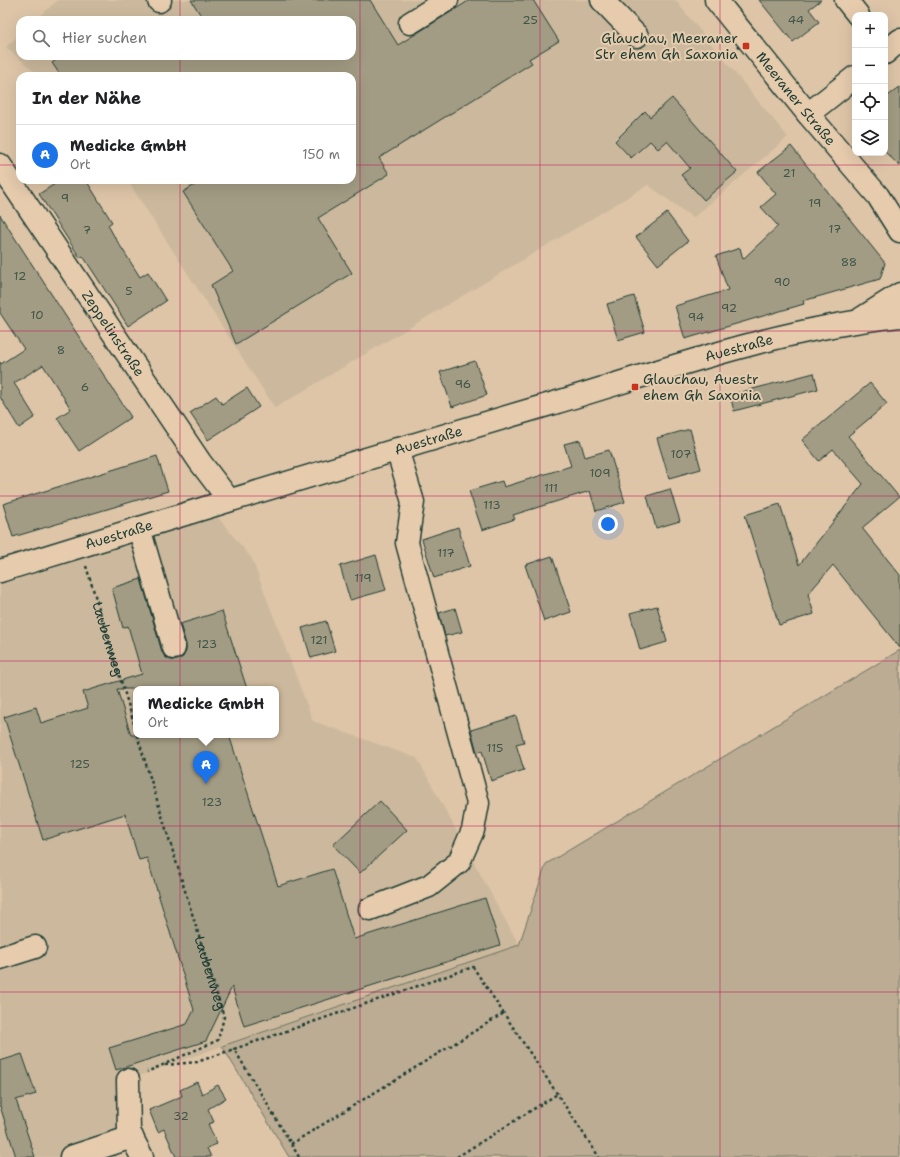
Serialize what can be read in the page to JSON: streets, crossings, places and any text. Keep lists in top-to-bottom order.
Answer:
{
  "streets": {
    "street": ["Meeraner Straße", "Zeppelinstraße", "Auestraße"],
    "path": ["Laubenweg"]
  },
  "crossings": [
    ["Zeppelinstraße", "Auestraße"],
    ["Auestraße", "Laubenweg"]
  ],
  "places": {
    "transit": ["Glauchau, Meeraner Str ehem Gh Saxonia", "Glauchau, Auestr ehem Gh Saxonia"]
  },
  "house_numbers": [
    "25",
    "44",
    "21",
    "9",
    "19",
    "17",
    "7",
    "88",
    "12",
    "90",
    "5",
    "92",
    "10",
    "94",
    "8",
    "96",
    "6",
    "107",
    "109",
    "111",
    "113",
    "117",
    "119",
    "121",
    "123",
    "115",
    "125",
    "123",
    "32"
  ],
  "page": {
    "map_buttons": ["+", "−"],
    "search": "Hier suchen",
    "heading": "In der Nähe",
    "list": [
      {
        "mark": "A",
        "name": "Medicke GmbH",
        "note": "Ort",
        "value": "150 m"
      }
    ],
    "popup": ["Medicke GmbH", "Ort"],
    "pins": "A"
  }
}
